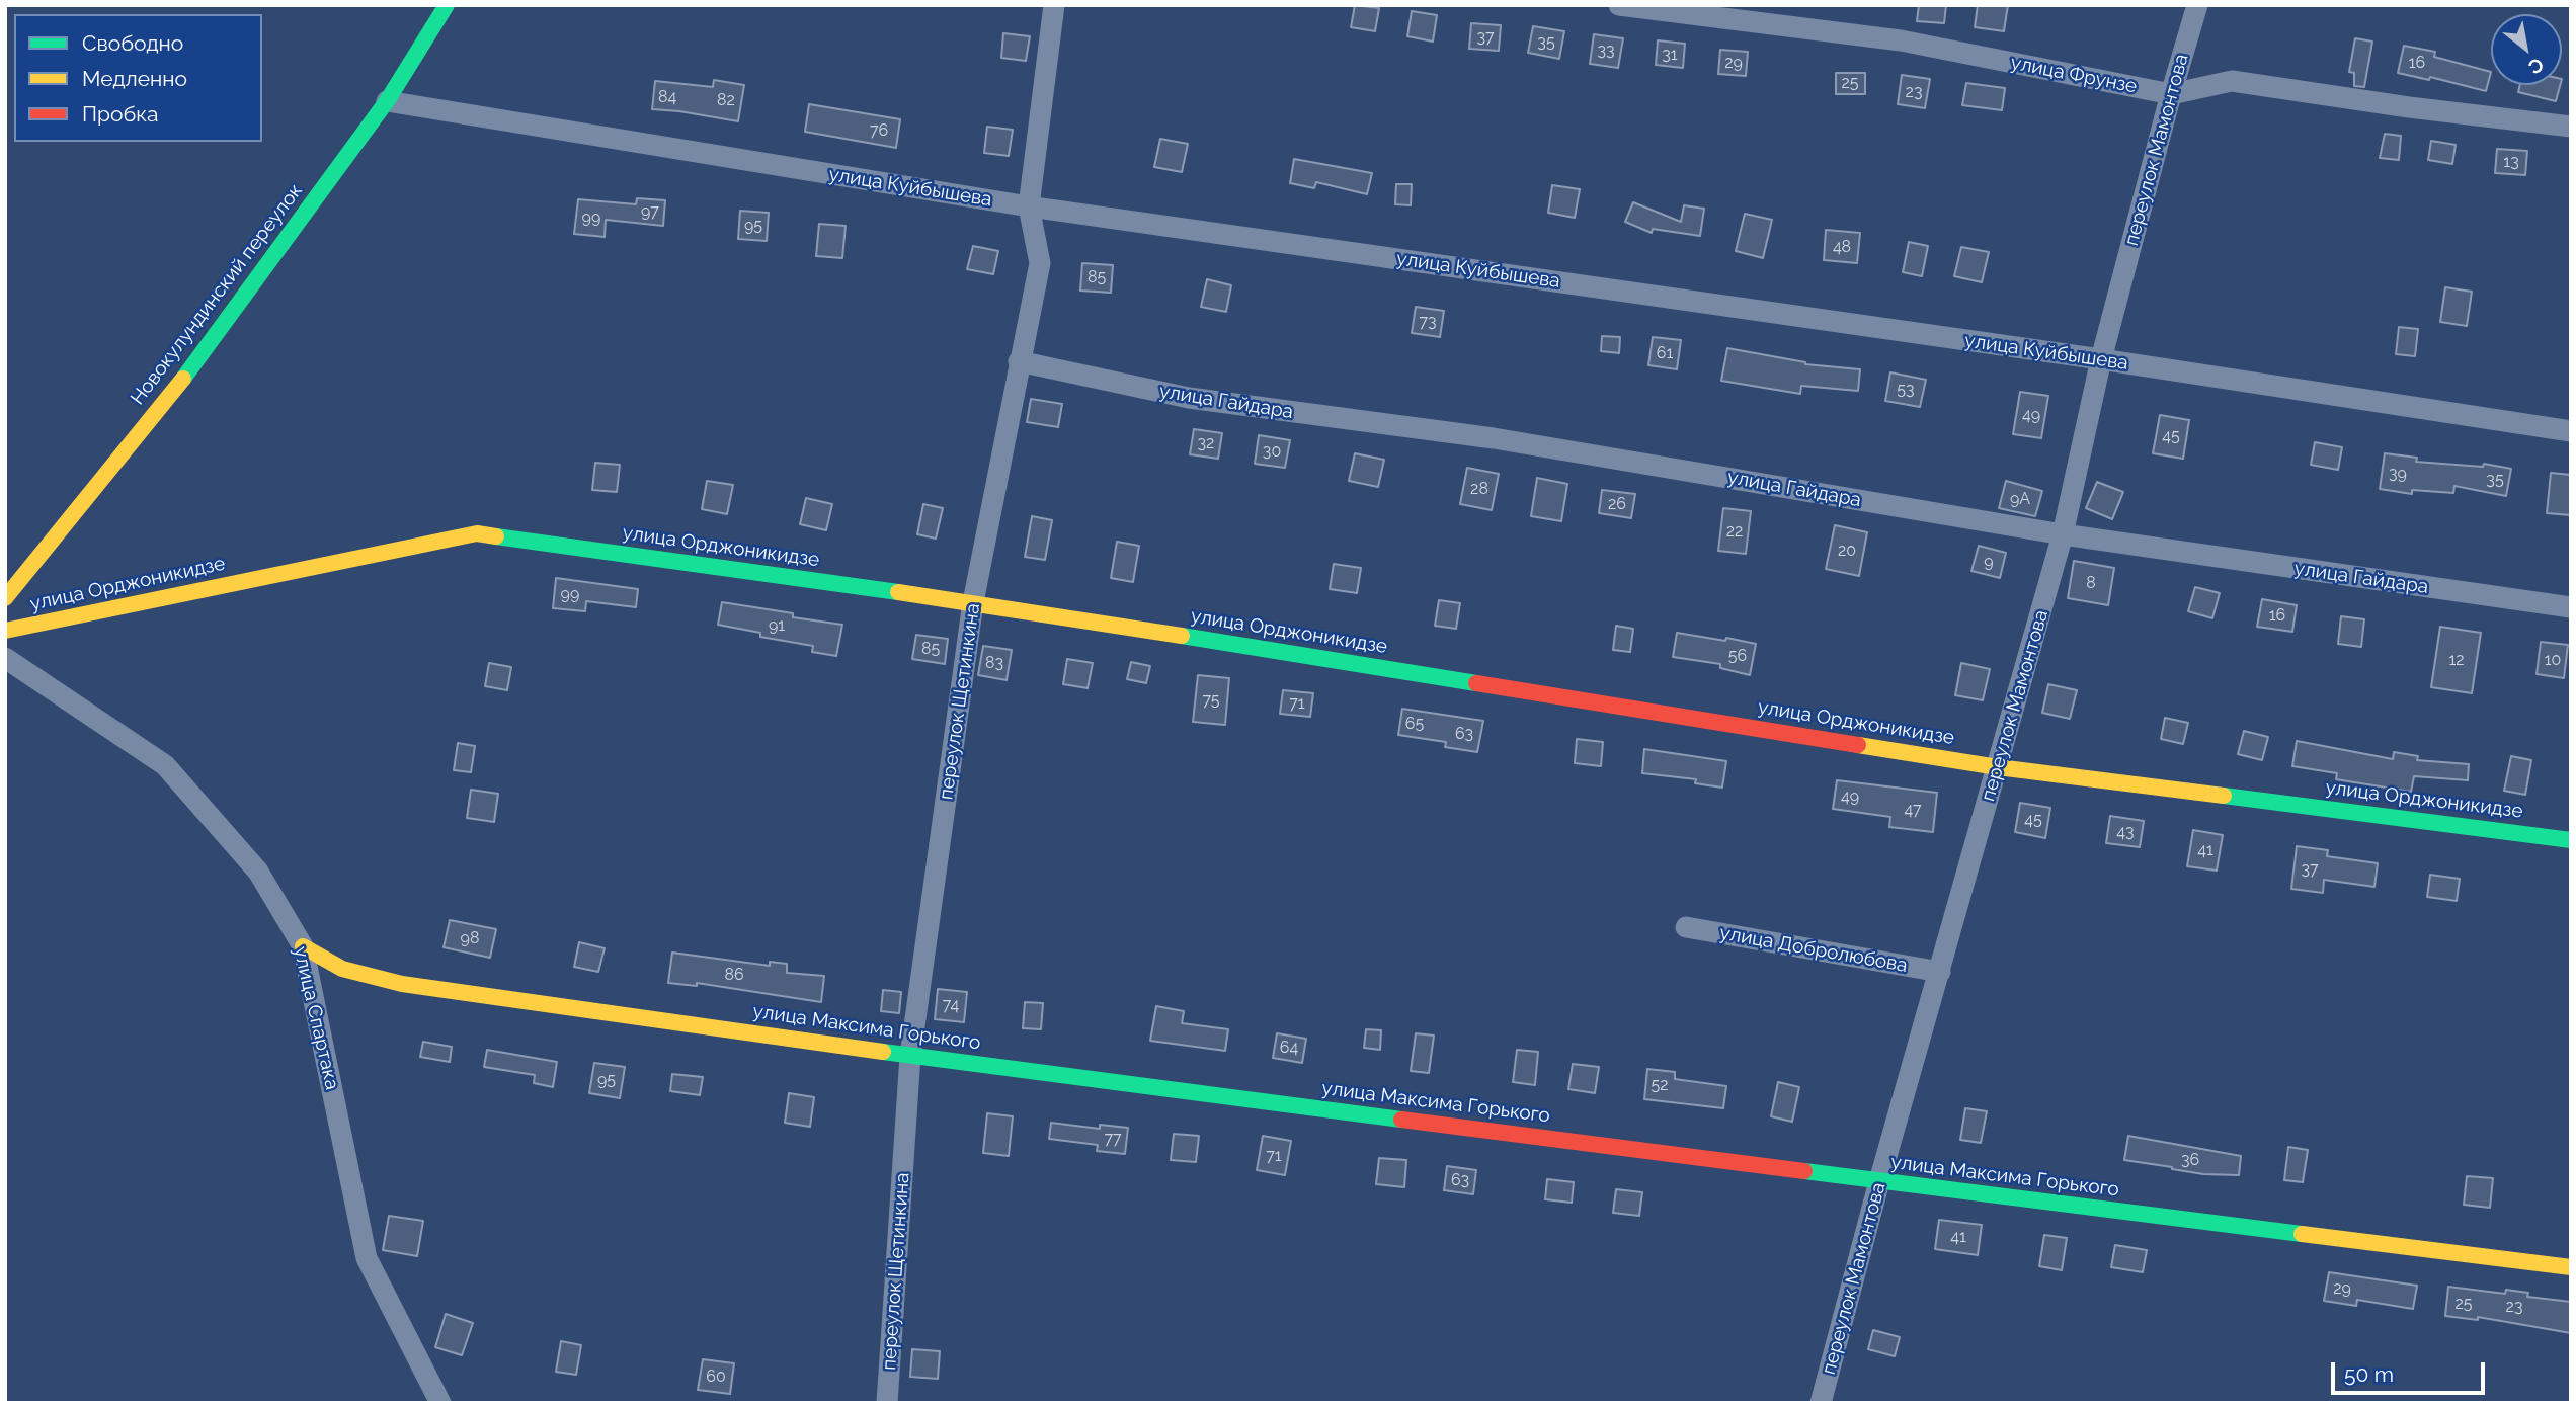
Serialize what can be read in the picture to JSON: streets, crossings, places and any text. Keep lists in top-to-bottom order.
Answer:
{
  "streets": {
    "street": [
      "улица Фрунзе",
      "переулок Мамонтова",
      "улица Куйбышева",
      "Новокулундинский переулок",
      "улица Гайдара",
      "улица Орджоникидзе",
      "переулок Щетинкина",
      "улица Добролюбова",
      "улица Спартака",
      "улица Максима Горького"
    ]
  },
  "crossings": [
    ["улица Фрунзе", "переулок Мамонтова"],
    ["переулок Мамонтова", "улица Куйбышева"],
    ["переулок Мамонтова", "улица Гайдара"],
    ["переулок Мамонтова", "улица Орджоникидзе"],
    ["переулок Мамонтова", "улица Добролюбова"],
    ["переулок Мамонтова", "улица Максима Горького"],
    ["улица Куйбышева", "Новокулундинский переулок"],
    ["улица Куйбышева", "переулок Щетинкина"],
    ["улица Гайдара", "переулок Щетинкина"],
    ["улица Орджоникидзе", "переулок Щетинкина"],
    ["переулок Щетинкина", "улица Максима Горького"],
    ["улица Спартака", "улица Максима Горького"]
  ],
  "house_numbers": [
    "37",
    "35",
    "33",
    "31",
    "29",
    "16",
    "25",
    "23",
    "84",
    "82",
    "76",
    "13",
    "97",
    "99",
    "95",
    "48",
    "85",
    "73",
    "61",
    "53",
    "49",
    "45",
    "32",
    "30",
    "39",
    "35",
    "28",
    "9А",
    "26",
    "22",
    "20",
    "9",
    "8",
    "99",
    "16",
    "91",
    "85",
    "56",
    "12",
    "10",
    "83",
    "75",
    "71",
    "65",
    "63",
    "49",
    "47",
    "45",
    "43",
    "41",
    "37",
    "98",
    "86",
    "74",
    "64",
    "95",
    "52",
    "77",
    "71",
    "36",
    "63",
    "41",
    "29",
    "25",
    "23",
    "60"
  ],
  "legend": ["Свободно", "Медленно", "Пробка"],
  "scale_bar": "50 m",
  "north": "bottom right"
}
